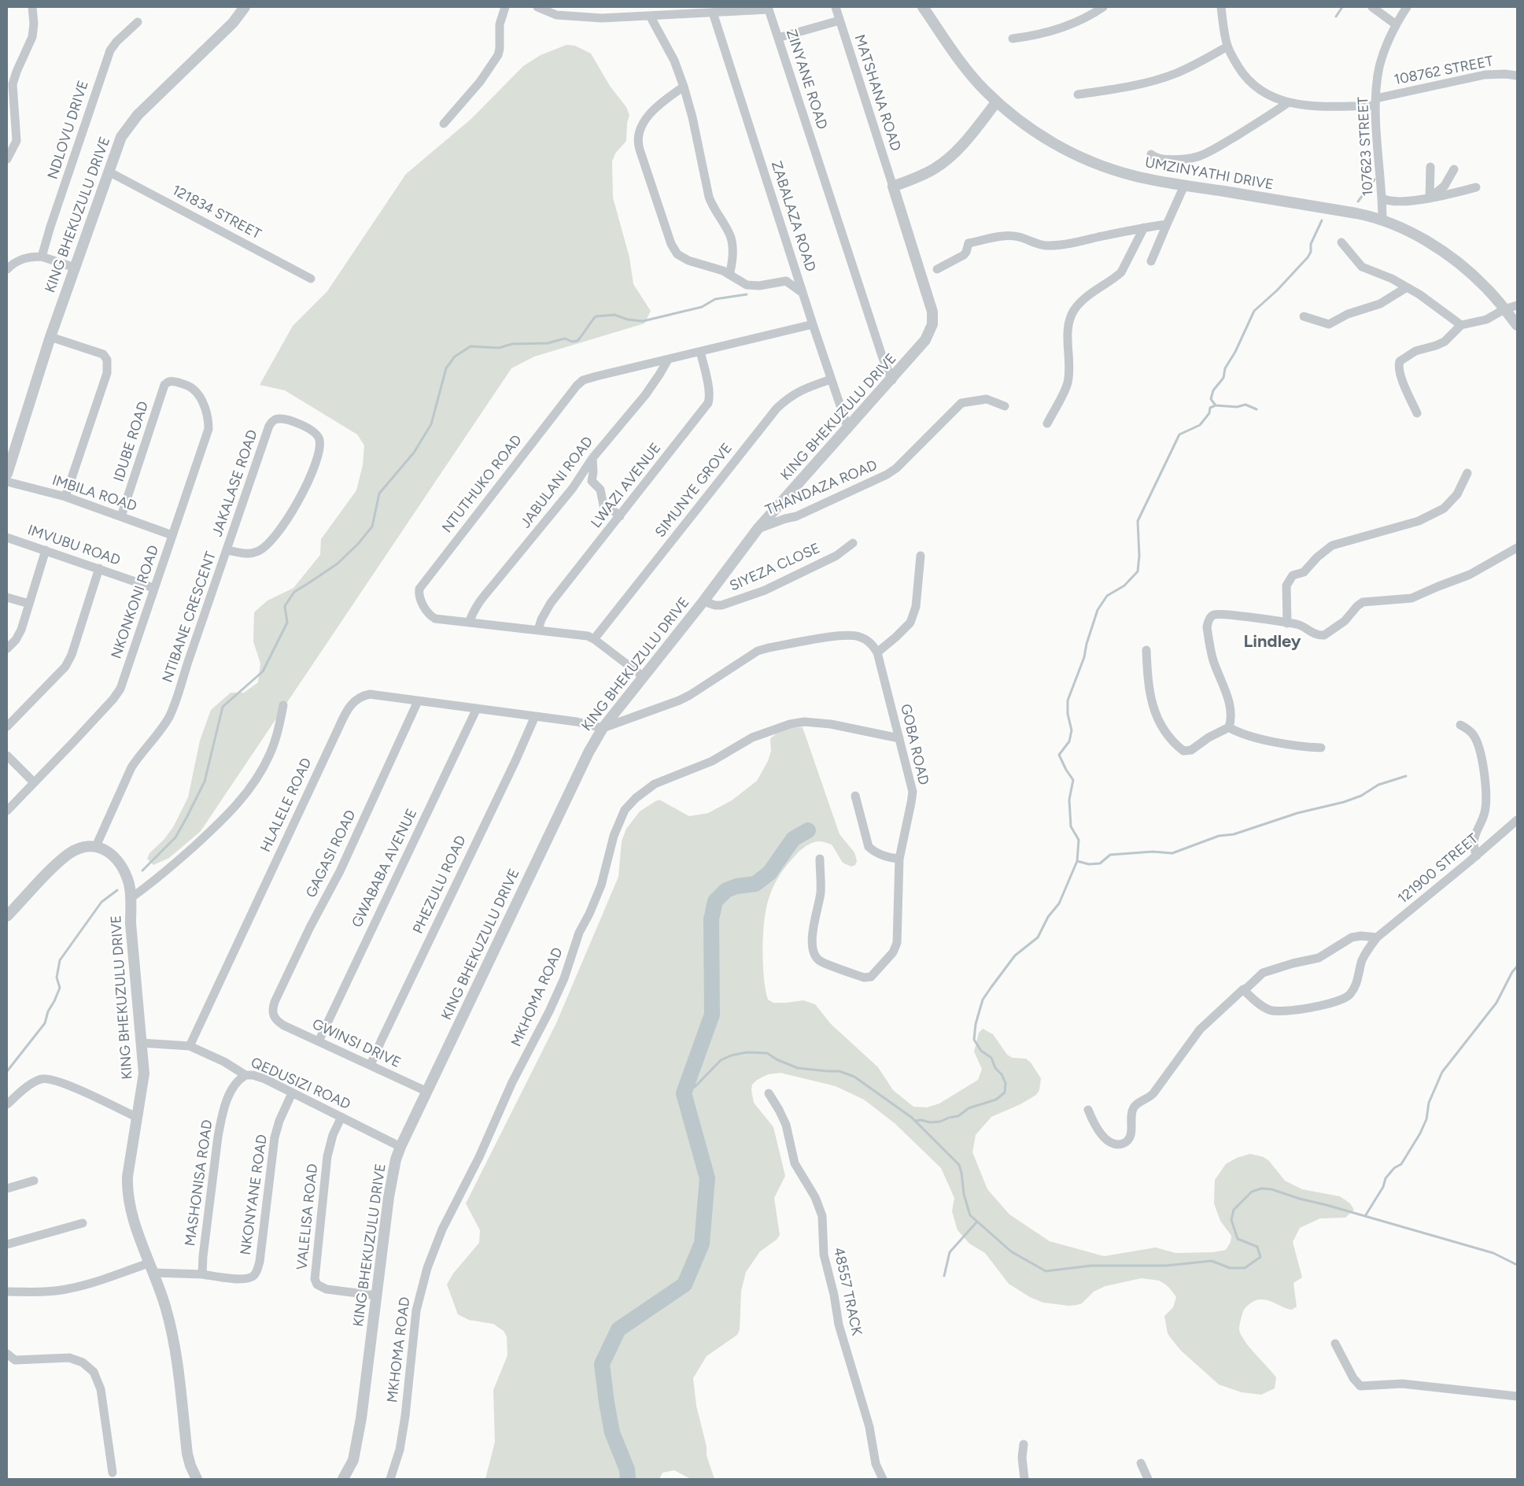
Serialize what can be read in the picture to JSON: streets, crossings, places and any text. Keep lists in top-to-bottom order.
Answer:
{
  "streets": {
    "street": [
      "108762 STREET",
      "ZINYANE ROAD",
      "MATSHANA ROAD",
      "NDLOVU DRIVE",
      "107623 STREET",
      "UMZINYATHI DRIVE",
      "121834 STREET",
      "KING BHEKUZULU DRIVE",
      "ZABALAZA ROAD",
      "IDUBE ROAD",
      "JABULANI ROAD",
      "JAKALASE ROAD",
      "NTUTHUKO ROAD",
      "LWAZI AVENUE",
      "THANDAZA ROAD",
      "SIMUNYE GROVE",
      "IMBILA ROAD",
      "IMVUBU ROAD",
      "SIYEZA CLOSE",
      "NKONKONI ROAD",
      "NTIBANE CRESCENT",
      "GOBA ROAD",
      "HLALELE ROAD",
      "GAGASI ROAD",
      "GWABABA AVENUE",
      "121900 STREET",
      "PHEZULU ROAD",
      "MKHOMA ROAD",
      "GWINSI DRIVE",
      "QEDUSIZI ROAD",
      "MASHONISA ROAD",
      "NKONYANE ROAD",
      "VALELISA ROAD",
      "48557 TRACK"
    ]
  },
  "crossings": [
    ["108762 STREET", "107623 STREET"],
    ["ZINYANE ROAD", "KING BHEKUZULU DRIVE"],
    ["ZINYANE ROAD", "ZABALAZA ROAD"],
    ["MATSHANA ROAD", "KING BHEKUZULU DRIVE"],
    ["107623 STREET", "UMZINYATHI DRIVE"],
    ["121834 STREET", "KING BHEKUZULU DRIVE"],
    ["KING BHEKUZULU DRIVE", "ZABALAZA ROAD"],
    ["KING BHEKUZULU DRIVE", "NTUTHUKO ROAD"],
    ["KING BHEKUZULU DRIVE", "THANDAZA ROAD"],
    ["KING BHEKUZULU DRIVE", "SIYEZA CLOSE"],
    ["KING BHEKUZULU DRIVE", "NTIBANE CRESCENT"],
    ["KING BHEKUZULU DRIVE", "HLALELE ROAD"],
    ["KING BHEKUZULU DRIVE", "GWINSI DRIVE"],
    ["KING BHEKUZULU DRIVE", "QEDUSIZI ROAD"],
    ["KING BHEKUZULU DRIVE", "VALELISA ROAD"],
    ["ZABALAZA ROAD", "NTUTHUKO ROAD"],
    ["ZABALAZA ROAD", "SIMUNYE GROVE"],
    ["IDUBE ROAD", "IMBILA ROAD"],
    ["IDUBE ROAD", "NKONKONI ROAD"],
    ["JABULANI ROAD", "NTUTHUKO ROAD"],
    ["JAKALASE ROAD", "NTIBANE CRESCENT"],
    ["NTUTHUKO ROAD", "LWAZI AVENUE"],
    ["NTUTHUKO ROAD", "SIMUNYE GROVE"],
    ["IMBILA ROAD", "NKONKONI ROAD"],
    ["IMVUBU ROAD", "NKONKONI ROAD"],
    ["GOBA ROAD", "MKHOMA ROAD"],
    ["HLALELE ROAD", "GAGASI ROAD"],
    ["HLALELE ROAD", "GWABABA AVENUE"],
    ["HLALELE ROAD", "PHEZULU ROAD"],
    ["HLALELE ROAD", "QEDUSIZI ROAD"],
    ["GAGASI ROAD", "GWINSI DRIVE"],
    ["GWABABA AVENUE", "GWINSI DRIVE"],
    ["PHEZULU ROAD", "GWINSI DRIVE"],
    ["QEDUSIZI ROAD", "MASHONISA ROAD"],
    ["QEDUSIZI ROAD", "NKONYANE ROAD"],
    ["QEDUSIZI ROAD", "VALELISA ROAD"],
    ["MASHONISA ROAD", "NKONYANE ROAD"]
  ],
  "districts": ["Lindley"]
}
